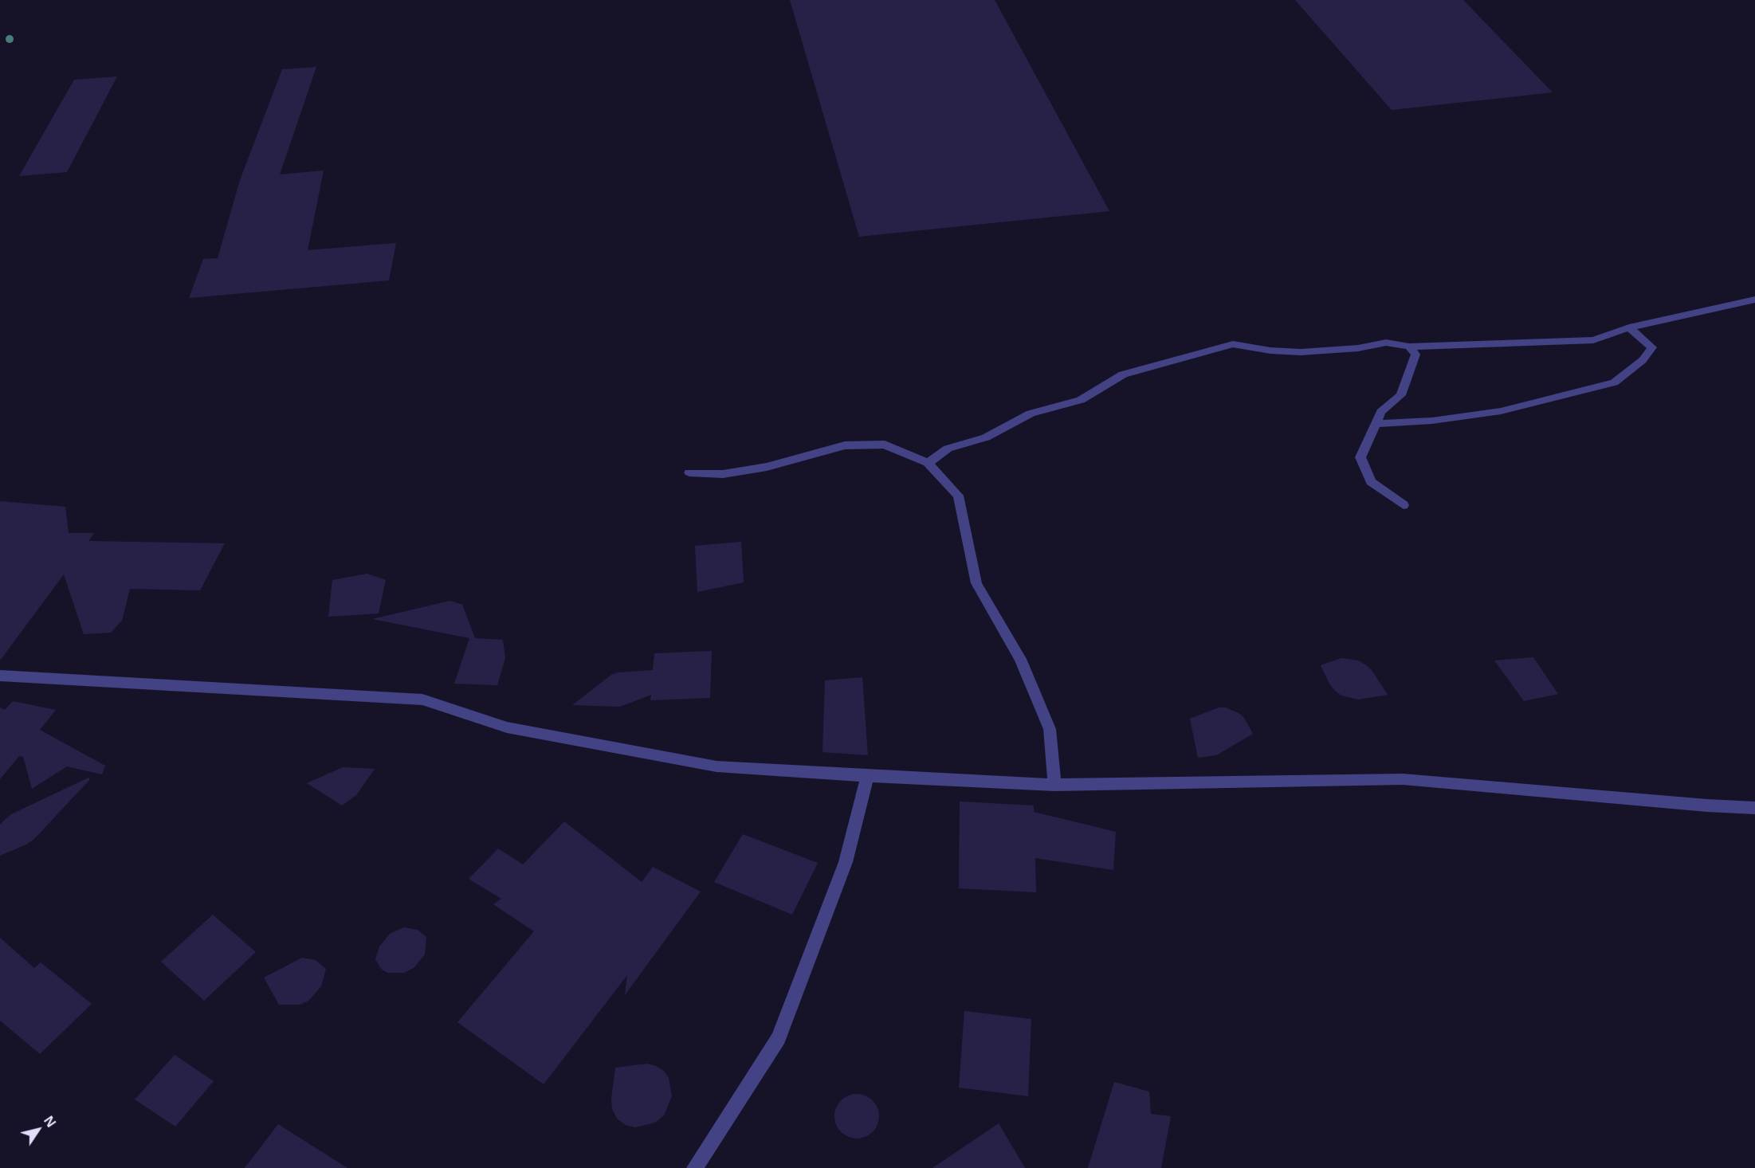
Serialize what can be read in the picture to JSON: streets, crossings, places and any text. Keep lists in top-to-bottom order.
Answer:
{
  "north": "top right"
}
